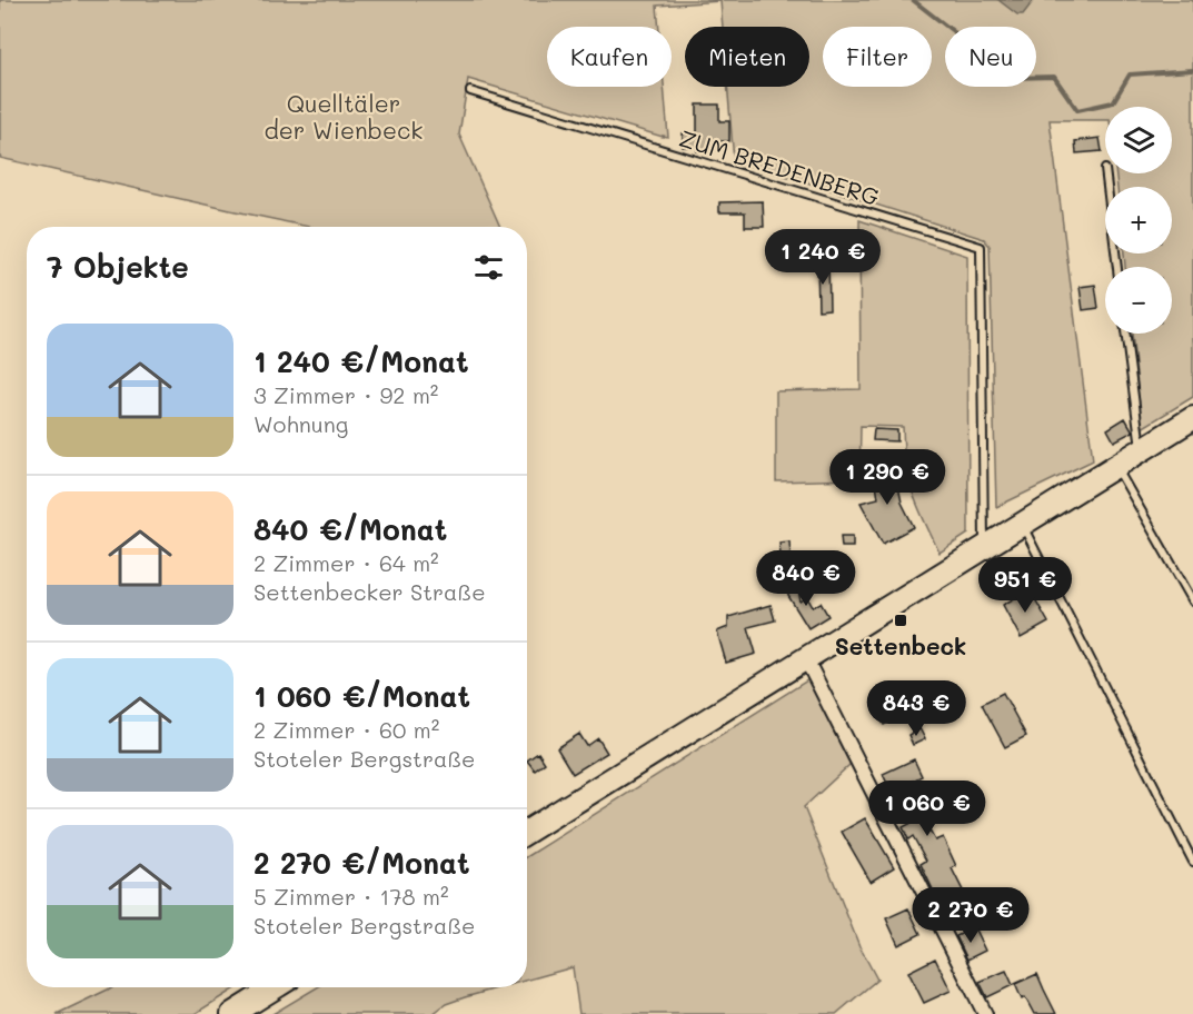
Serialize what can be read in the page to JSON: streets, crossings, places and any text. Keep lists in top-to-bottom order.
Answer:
{
  "streets": {
    "lane": ["ZUM BREDENBERG"]
  },
  "parks": ["Quelltäler der Wienbeck"],
  "places": {
    "transit": ["Settenbeck"]
  },
  "page": {
    "chip": [
      "Kaufen",
      "Mieten",
      "Filter",
      "Neu"
    ],
    "map_buttons": ["+", "−"],
    "heading": "7 Objekte",
    "price": [
      "1 240 €",
      "1 290 €",
      "840 €",
      "951 €",
      "843 €",
      "1 060 €",
      "2 270 €"
    ],
    "list": [
      {
        "name": "1 240 €/Monat",
        "note": "3 Zimmer · 92 m² · Wohnung"
      },
      {
        "name": "840 €/Monat",
        "note": "2 Zimmer · 64 m² · Settenbecker Straße"
      },
      {
        "name": "1 060 €/Monat",
        "note": "2 Zimmer · 60 m² · Stoteler Bergstraße"
      },
      {
        "name": "2 270 €/Monat",
        "note": "5 Zimmer · 178 m² · Stoteler Bergstraße"
      }
    ]
  }
}
